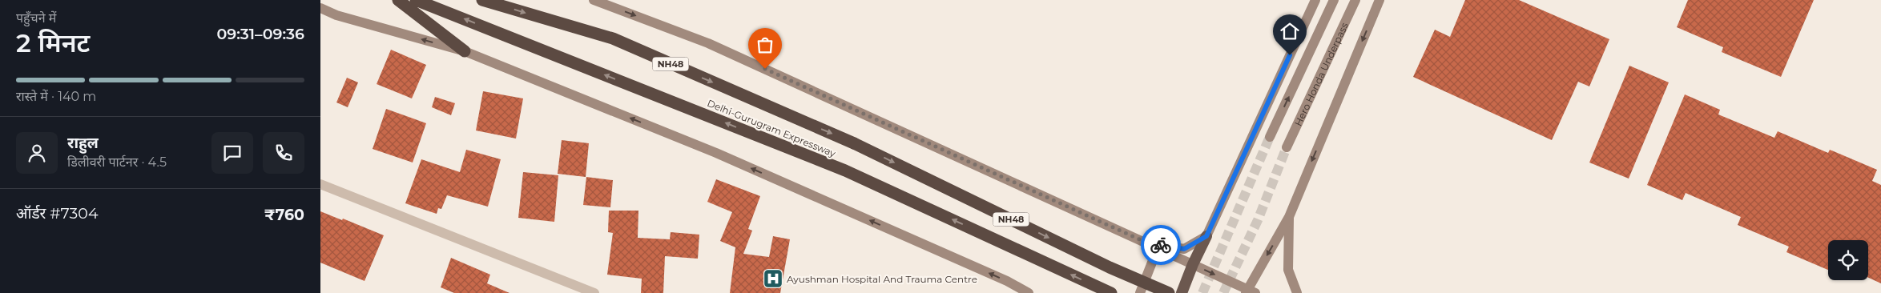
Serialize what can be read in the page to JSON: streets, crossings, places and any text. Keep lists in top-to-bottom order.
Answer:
{
  "streets": {
    "highway": ["NH48", "Delhi-Gurugram Expressway"],
    "main road": ["Hero Honda Underpass"]
  },
  "places": {
    "hospital": ["Ayushman Hospital And Trauma Centre"]
  },
  "page": {
    "heading": ["2 मिनट", "पहुँचने में", "09:31–09:36"],
    "panel": [
      "राहुल",
      "डिलीवरी पार्टनर · 4.5",
      "ऑर्डर #7304",
      "₹760"
    ],
    "bar": "रास्ते में · 140 m"
  }
}
